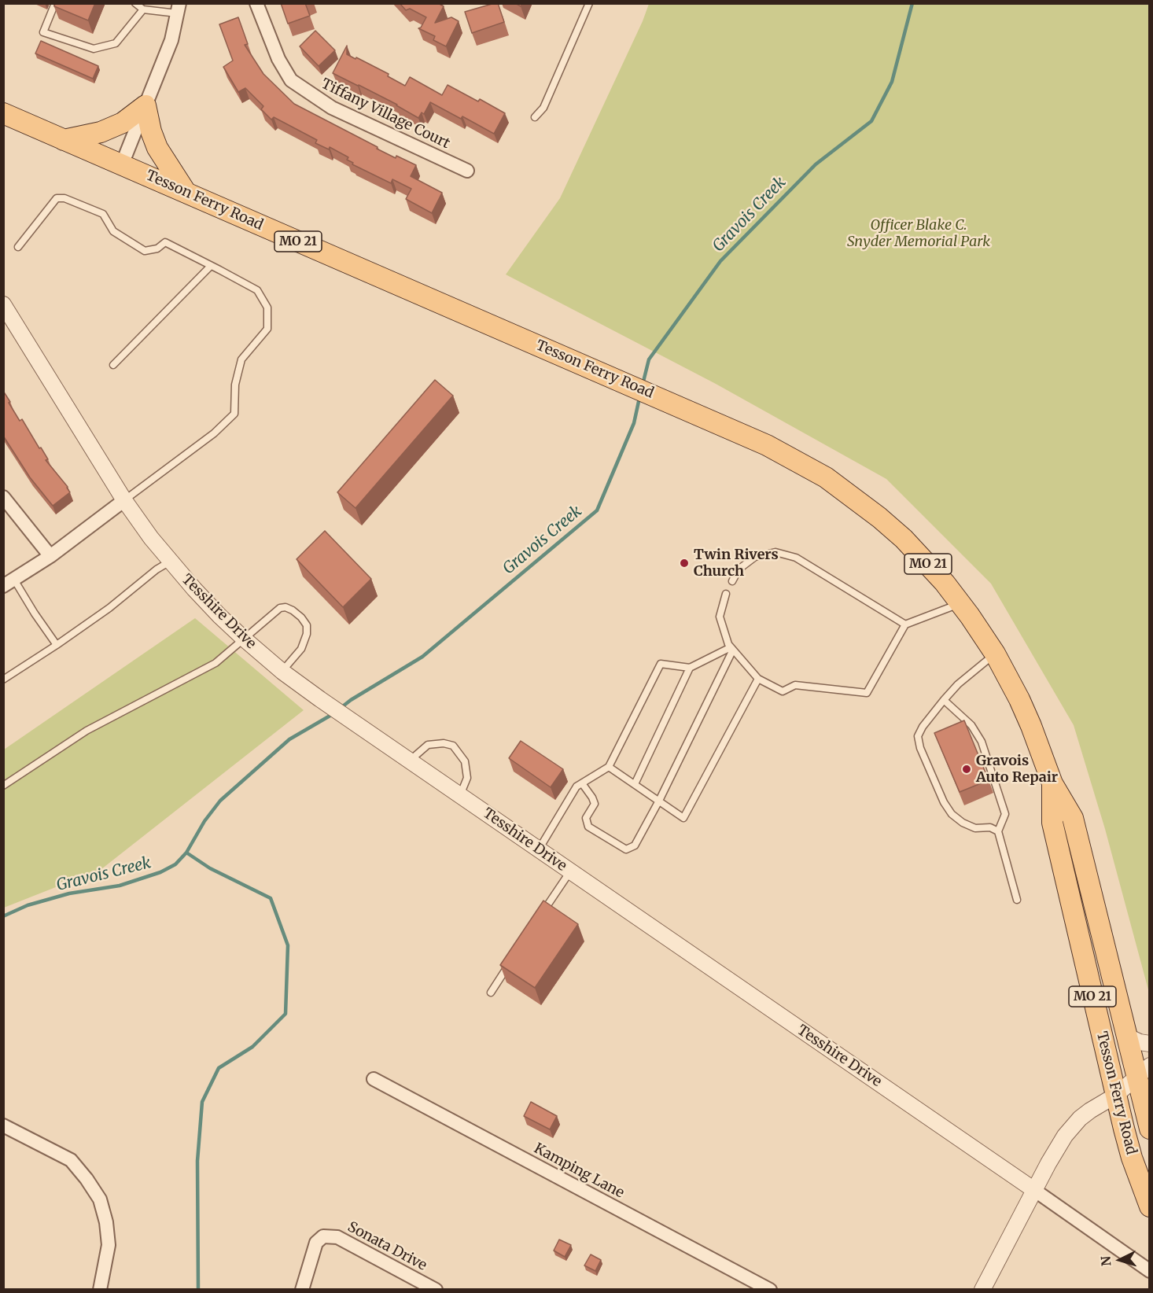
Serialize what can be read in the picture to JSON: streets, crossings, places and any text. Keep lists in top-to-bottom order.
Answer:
{
  "streets": {
    "main road": ["Tesson Ferry Road", "MO 21"],
    "street": [
      "Tiffany Village Court",
      "Tesshire Drive",
      "Kamping Lane",
      "Sonata Drive"
    ]
  },
  "water": ["Gravois Creek"],
  "parks": ["Officer Blake C. Snyder Memorial Park"],
  "places": ["Twin Rivers Church", "Gravois Auto Repair"],
  "north": "left"
}
